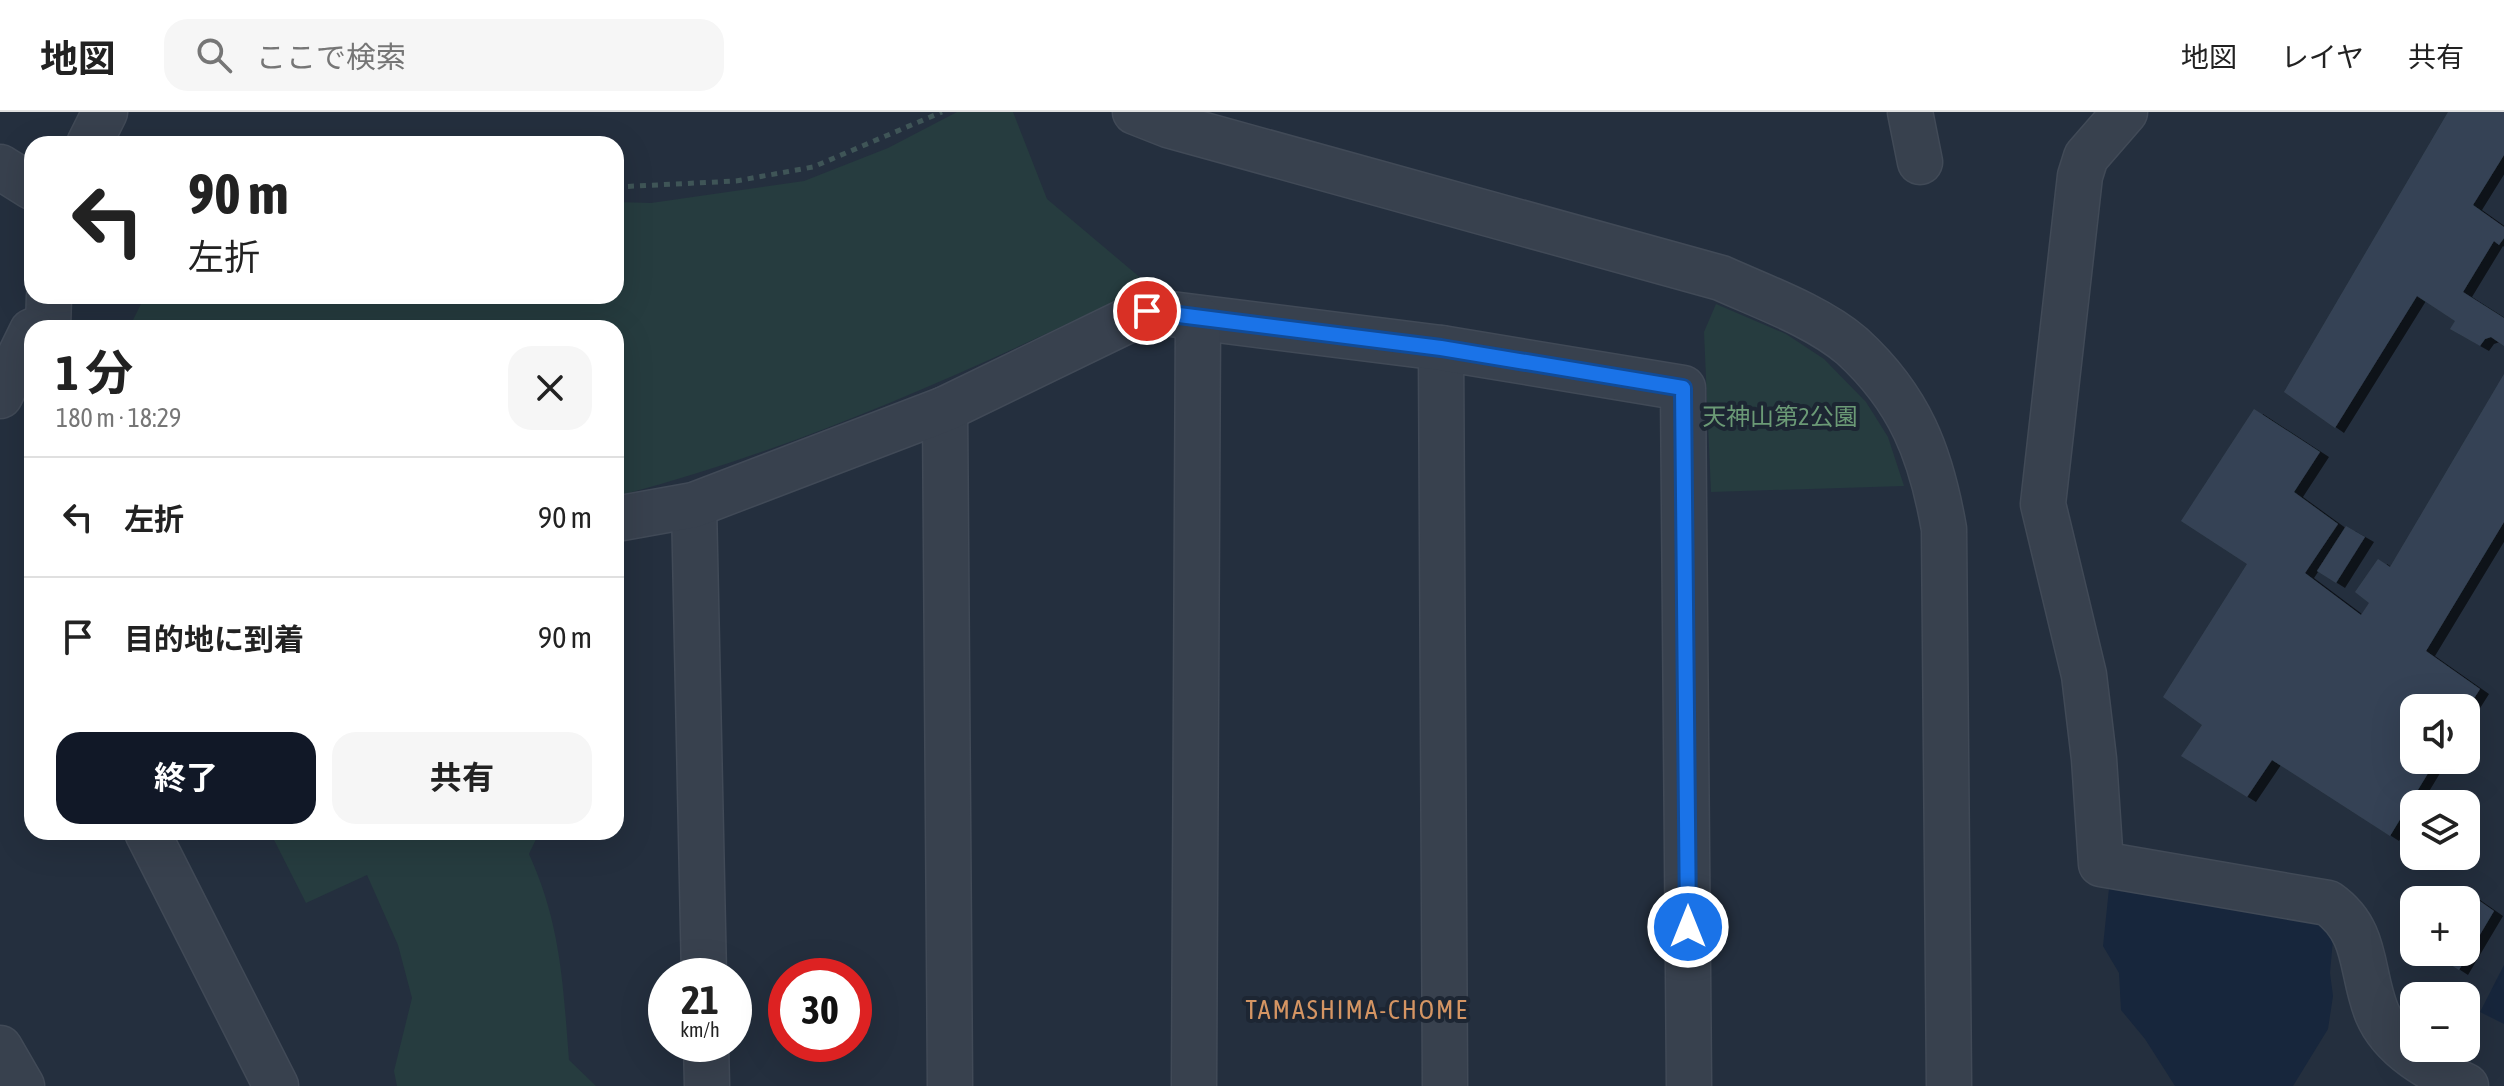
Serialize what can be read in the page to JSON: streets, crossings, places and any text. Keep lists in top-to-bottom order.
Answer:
{
  "districts": ["TAMASHIMA-CHOME"],
  "parks": ["天神山第2公園"],
  "page": {
    "header": "地図",
    "search": "ここで検索",
    "nav": ["地図", "レイヤ", "共有"],
    "turn": ["90 m", "左折"],
    "heading": ["1 分", "180 m · 18:29"],
    "list": [
      {
        "name": "左折",
        "value": "90 m"
      },
      {
        "name": "目的地に到着",
        "value": "90 m"
      }
    ],
    "map_buttons": ["+", "−"],
    "buttons": ["終了", "共有"],
    "speed": "21 km/h",
    "limit": "30"
  }
}
